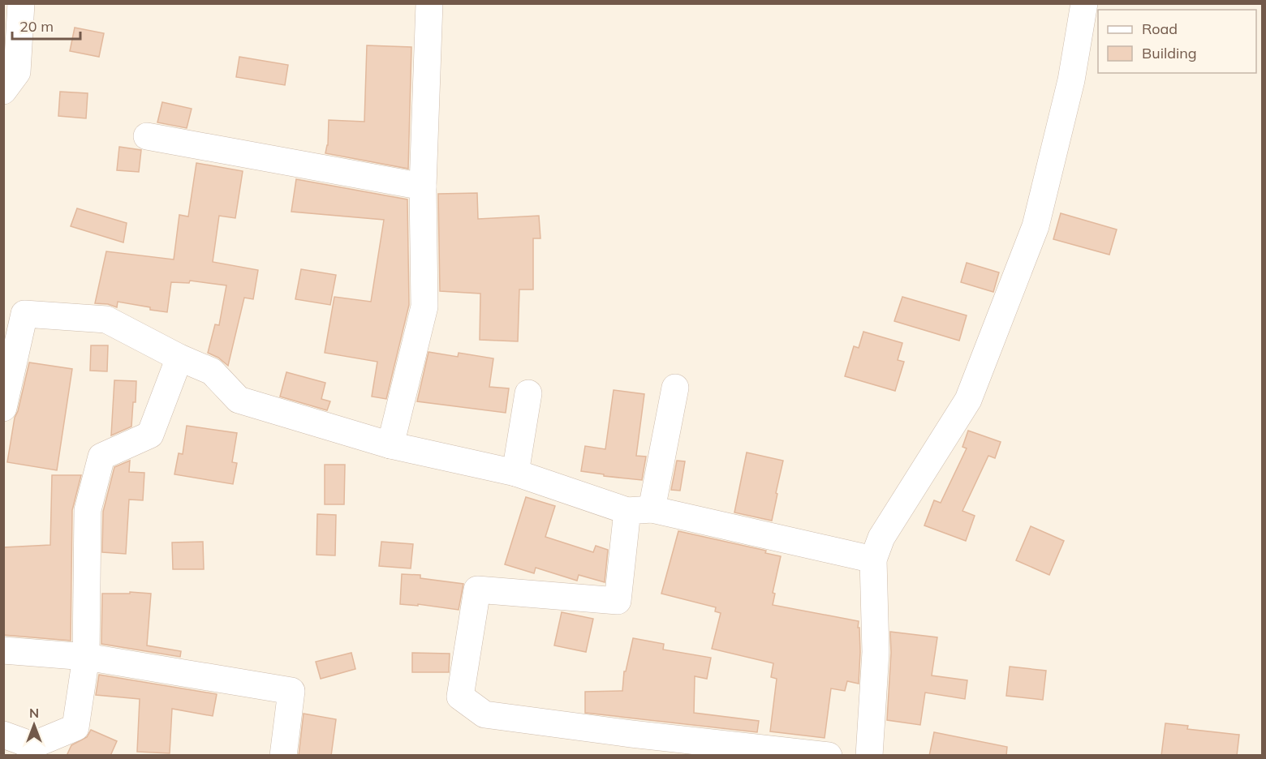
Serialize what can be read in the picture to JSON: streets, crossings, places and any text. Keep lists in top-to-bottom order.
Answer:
{
  "legend": ["Road", "Building"],
  "scale_bar": "20 m",
  "north": "top"
}
